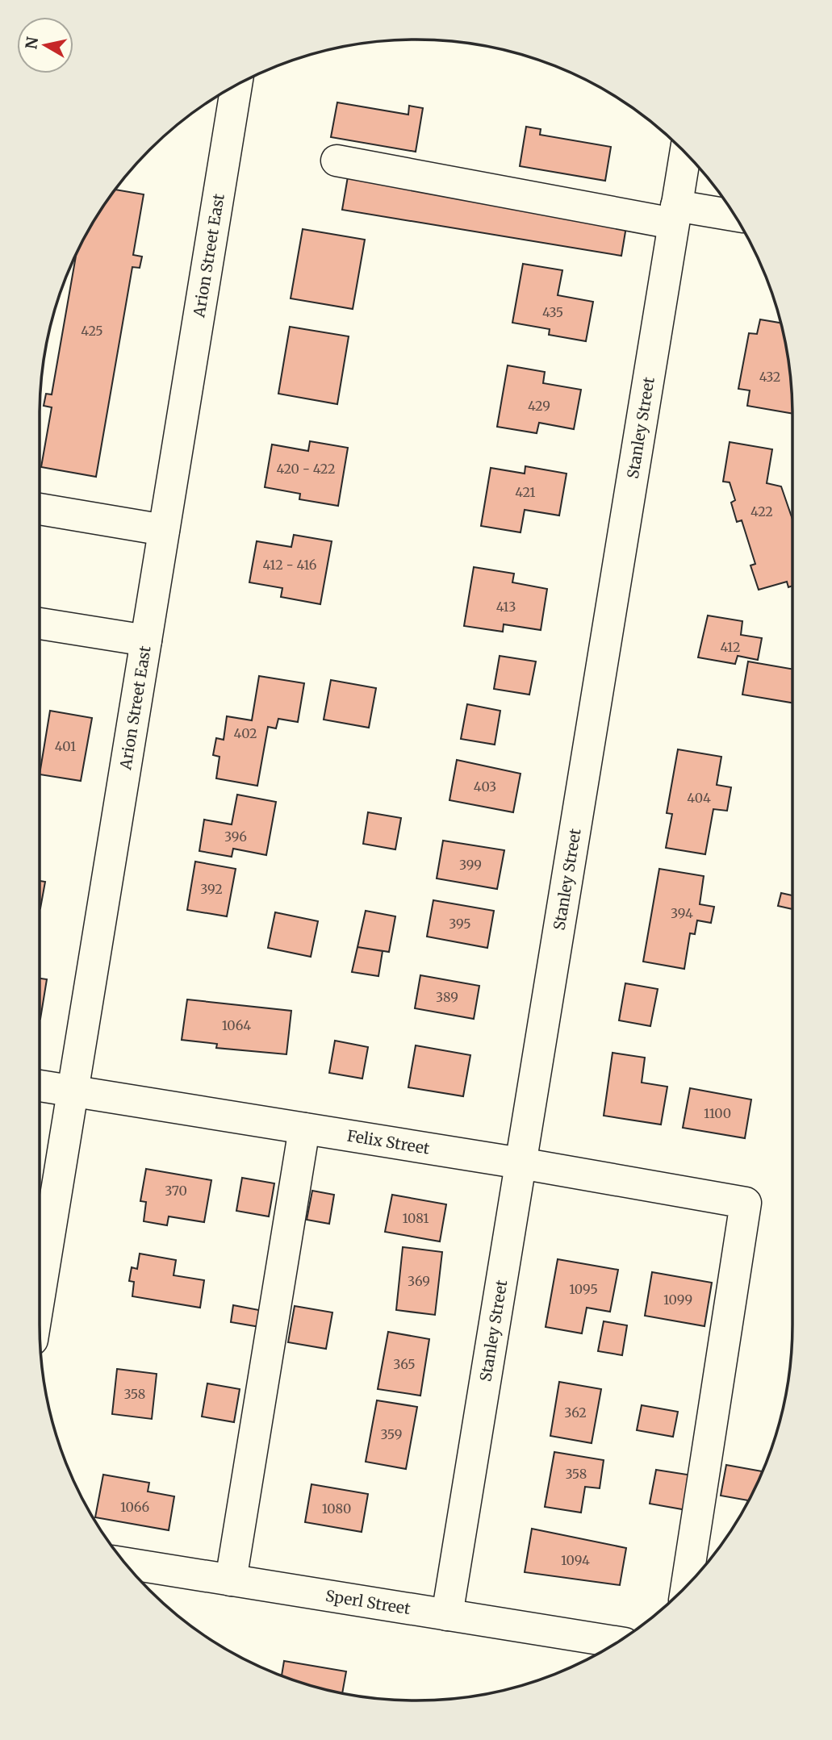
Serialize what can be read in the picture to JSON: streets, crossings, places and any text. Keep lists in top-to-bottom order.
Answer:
{
  "streets": {
    "street": [
      "Arion Street East",
      "Stanley Street",
      "Felix Street",
      "Sperl Street"
    ]
  },
  "crossings": [
    ["Arion Street East", "Felix Street"],
    ["Stanley Street", "Felix Street"],
    ["Stanley Street", "Sperl Street"]
  ],
  "house_numbers": [
    "435",
    "425",
    "432",
    "429",
    "420 - 422",
    "421",
    "422",
    "412 - 416",
    "413",
    "412",
    "402",
    "401",
    "403",
    "404",
    "396",
    "399",
    "392",
    "394",
    "395",
    "389",
    "1064",
    "1100",
    "370",
    "1081",
    "369",
    "1095",
    "1099",
    "365",
    "358",
    "362",
    "359",
    "358",
    "1066",
    "1080",
    "1094"
  ],
  "north": "left"
}
